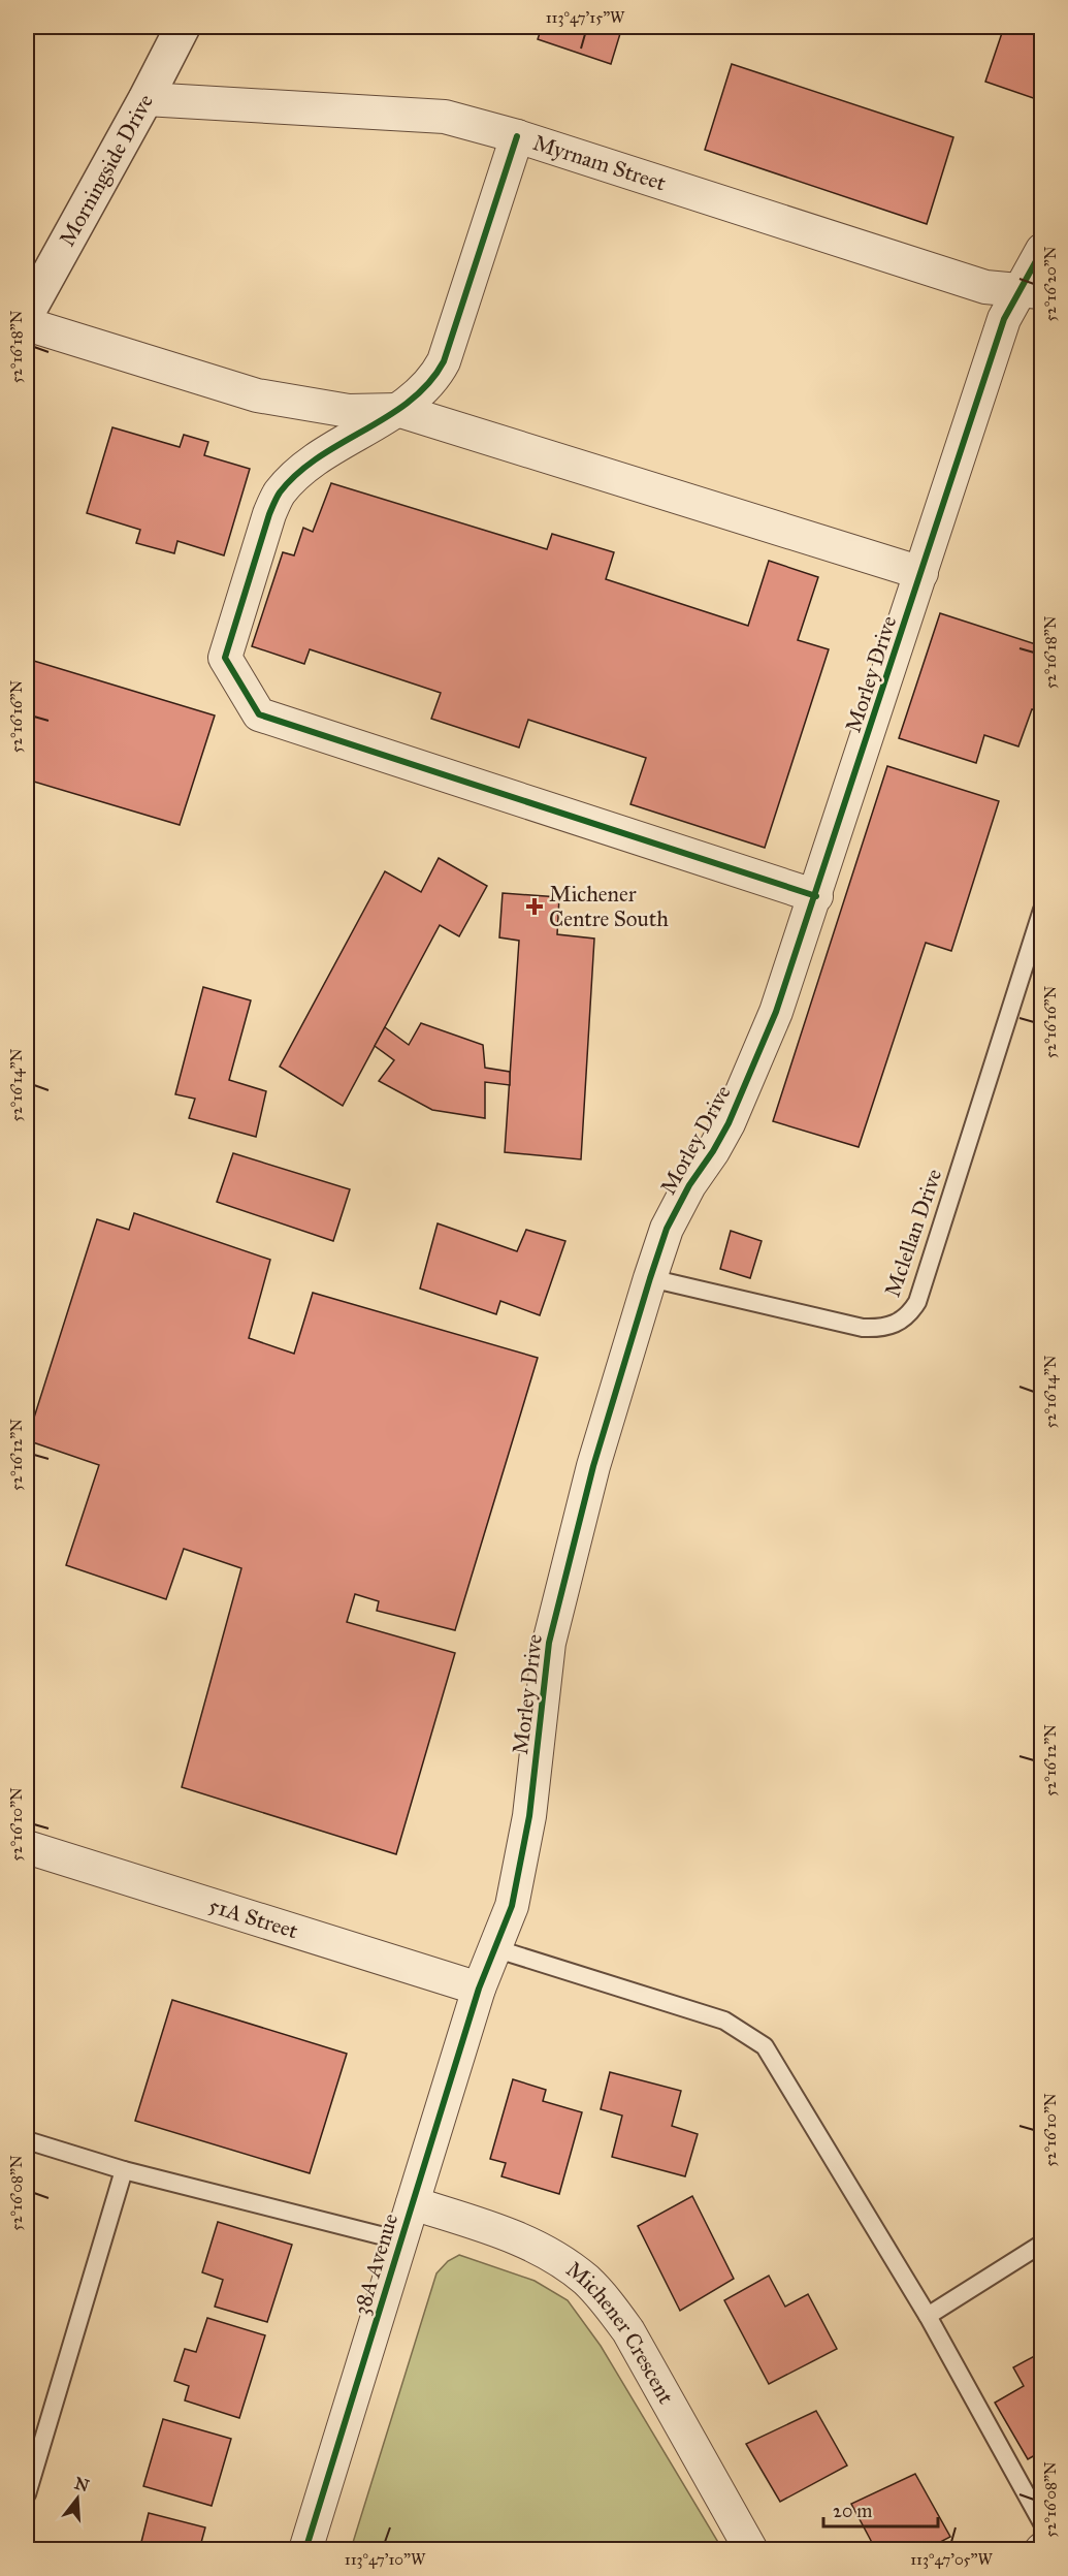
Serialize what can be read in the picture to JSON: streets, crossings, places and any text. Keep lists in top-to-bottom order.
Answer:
{
  "streets": {
    "street": [
      "Myrnam Street",
      "Morningside Drive",
      "Morley Drive",
      "51A Street",
      "38A Avenue",
      "Michener Crescent"
    ],
    "lane": ["Mclellan Drive"]
  },
  "crossings": [
    ["Myrnam Street", "Morningside Drive"],
    ["Myrnam Street", "Morley Drive"],
    ["Morley Drive", "Mclellan Drive"],
    ["Morley Drive", "51A Street"],
    ["Morley Drive", "38A Avenue"],
    ["51A Street", "38A Avenue"],
    ["38A Avenue", "Michener Crescent"]
  ],
  "places": {
    "health": ["Michener Centre South"]
  },
  "scale_bar": "20 m",
  "north": "top",
  "coordinates": [
    "113°47'15\"W",
    "52°16'20\"N",
    "52°16'18\"N",
    "52°16'16\"N",
    "52°16'14\"N",
    "52°16'12\"N",
    "52°16'10\"N",
    "52°16'08\"N",
    "113°47'10\"W",
    "113°47'05\"W"
  ]
}
